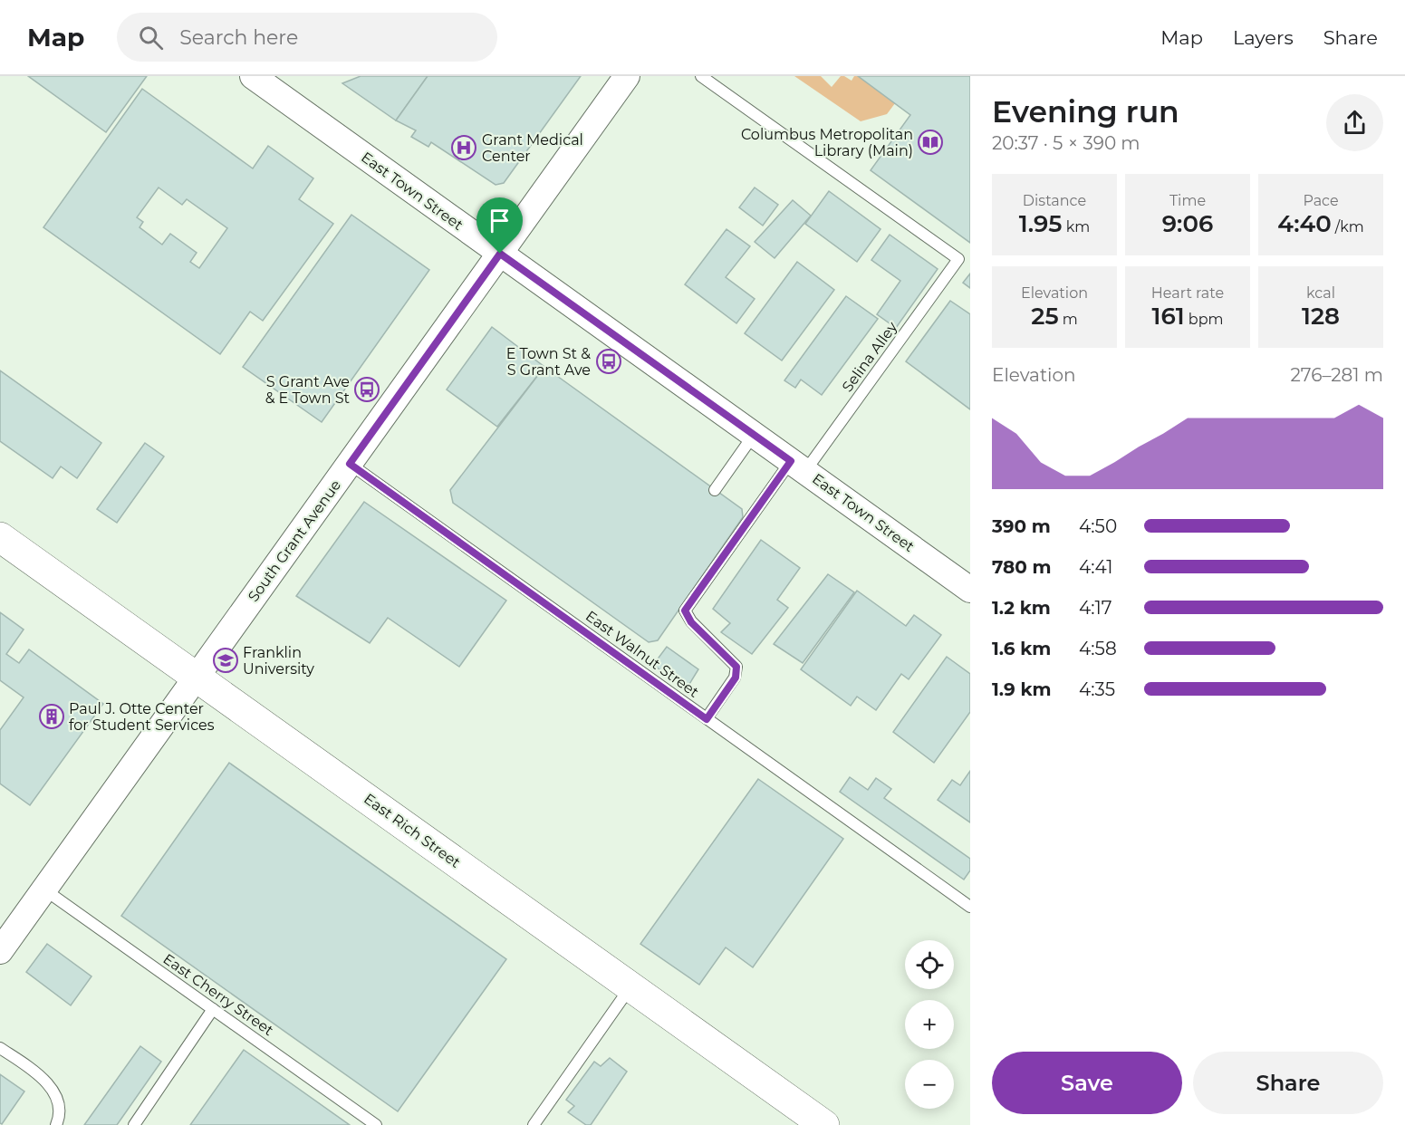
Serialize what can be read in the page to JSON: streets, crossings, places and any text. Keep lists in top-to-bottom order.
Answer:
{
  "streets": {
    "main road": ["East Rich Street"],
    "street": ["East Town Street", "South Grant Avenue"],
    "lane": ["Selina Alley", "East Walnut Street", "East Cherry Street"]
  },
  "crossings": [
    ["East Town Street", "Selina Alley"],
    ["East Town Street", "South Grant Avenue"],
    ["Selina Alley", "East Walnut Street"],
    ["South Grant Avenue", "East Walnut Street"],
    ["South Grant Avenue", "East Rich Street"],
    ["South Grant Avenue", "East Cherry Street"]
  ],
  "places": {
    "library": ["Columbus Metropolitan Library (Main)"],
    "hospital": ["Grant Medical Center"],
    "bus stop": ["E Town St & S Grant Ave", "S Grant Ave & E Town St"],
    "school or university": ["Franklin University"],
    "building": ["Paul J. Otte Center for Student Services"]
  },
  "page": {
    "header": "Map",
    "search": "Search here",
    "nav": ["Map", "Layers", "Share"],
    "heading": ["Evening run", "20:37 · 5 × 390 m"],
    "stats": [
      ["Distance", "1.95 km"],
      ["Time", "9:06"],
      ["Pace", "4:40 /km"],
      ["Elevation", "25 m"],
      ["Heart rate", "161 bpm"],
      ["kcal", "128"]
    ],
    "chart": ["Elevation", "276–281 m"],
    "list": [
      {
        "name": "390 m",
        "note": "4:50"
      },
      {
        "name": "780 m",
        "note": "4:41"
      },
      {
        "name": "1.2 km",
        "note": "4:17"
      },
      {
        "name": "1.6 km",
        "note": "4:58"
      },
      {
        "name": "1.9 km",
        "note": "4:35"
      }
    ],
    "map_buttons": ["+", "−"],
    "buttons": ["Save", "Share"]
  }
}
